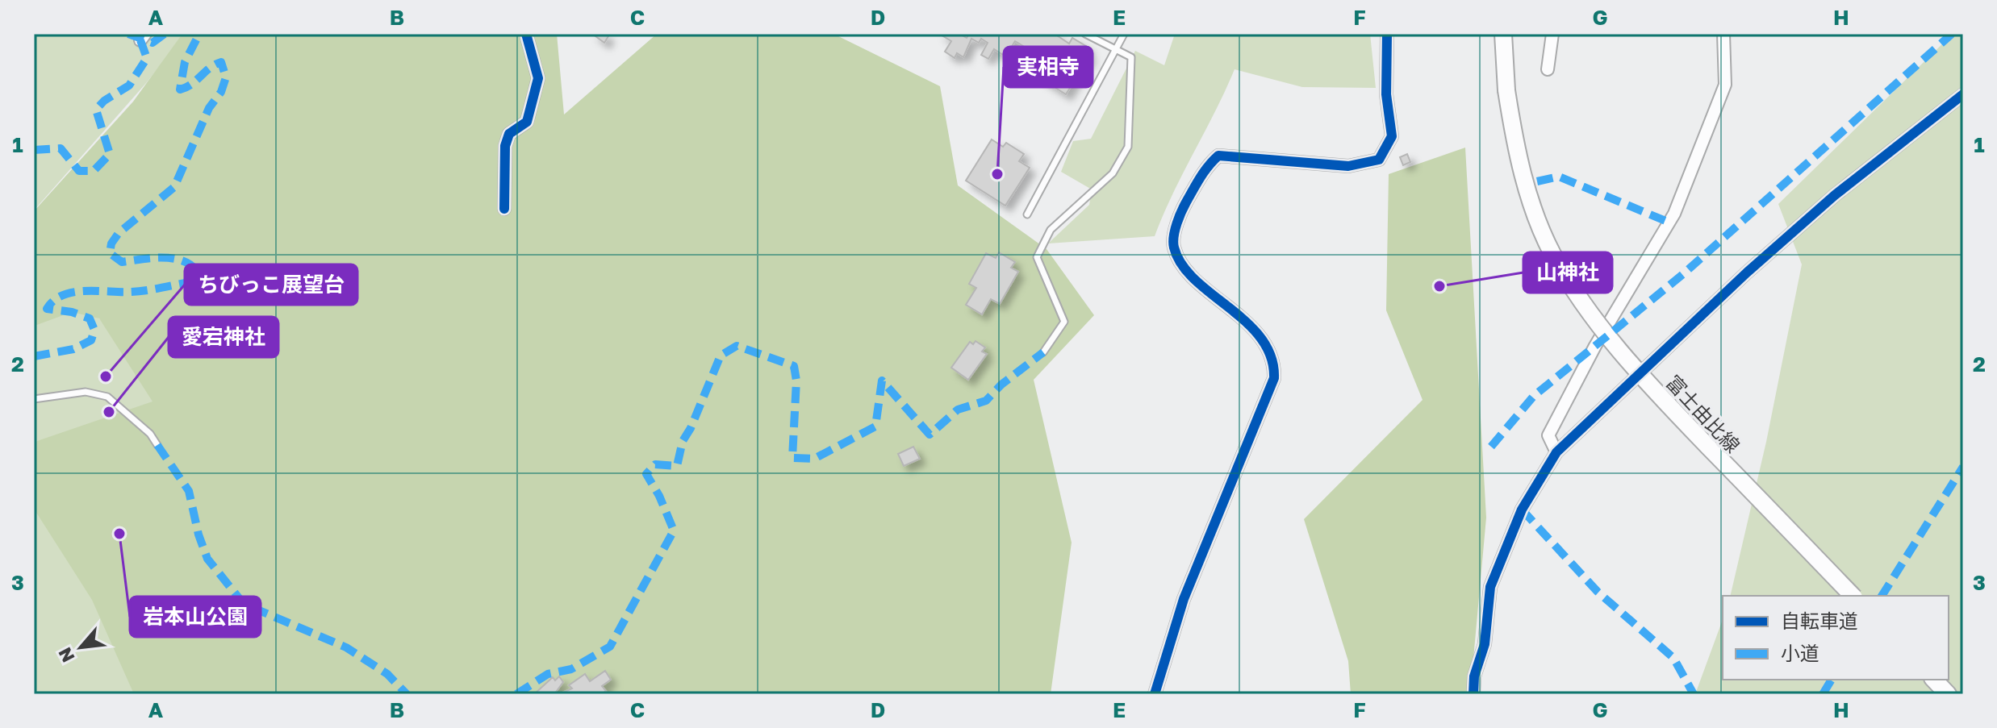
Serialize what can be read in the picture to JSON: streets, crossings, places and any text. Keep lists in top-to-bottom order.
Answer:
{
  "streets": {
    "main road": ["富士由比線"]
  },
  "places": [
    "実相寺",
    "山神社",
    "ちびっこ展望台",
    "愛宕神社",
    "岩本山公園"
  ],
  "legend": ["自転車道", "小道"],
  "north": "bottom left",
  "grid": {
    "columns": [
      "A",
      "B",
      "C",
      "D",
      "E",
      "F",
      "G",
      "H"
    ],
    "rows": ["1", "2", "3"]
  }
}
